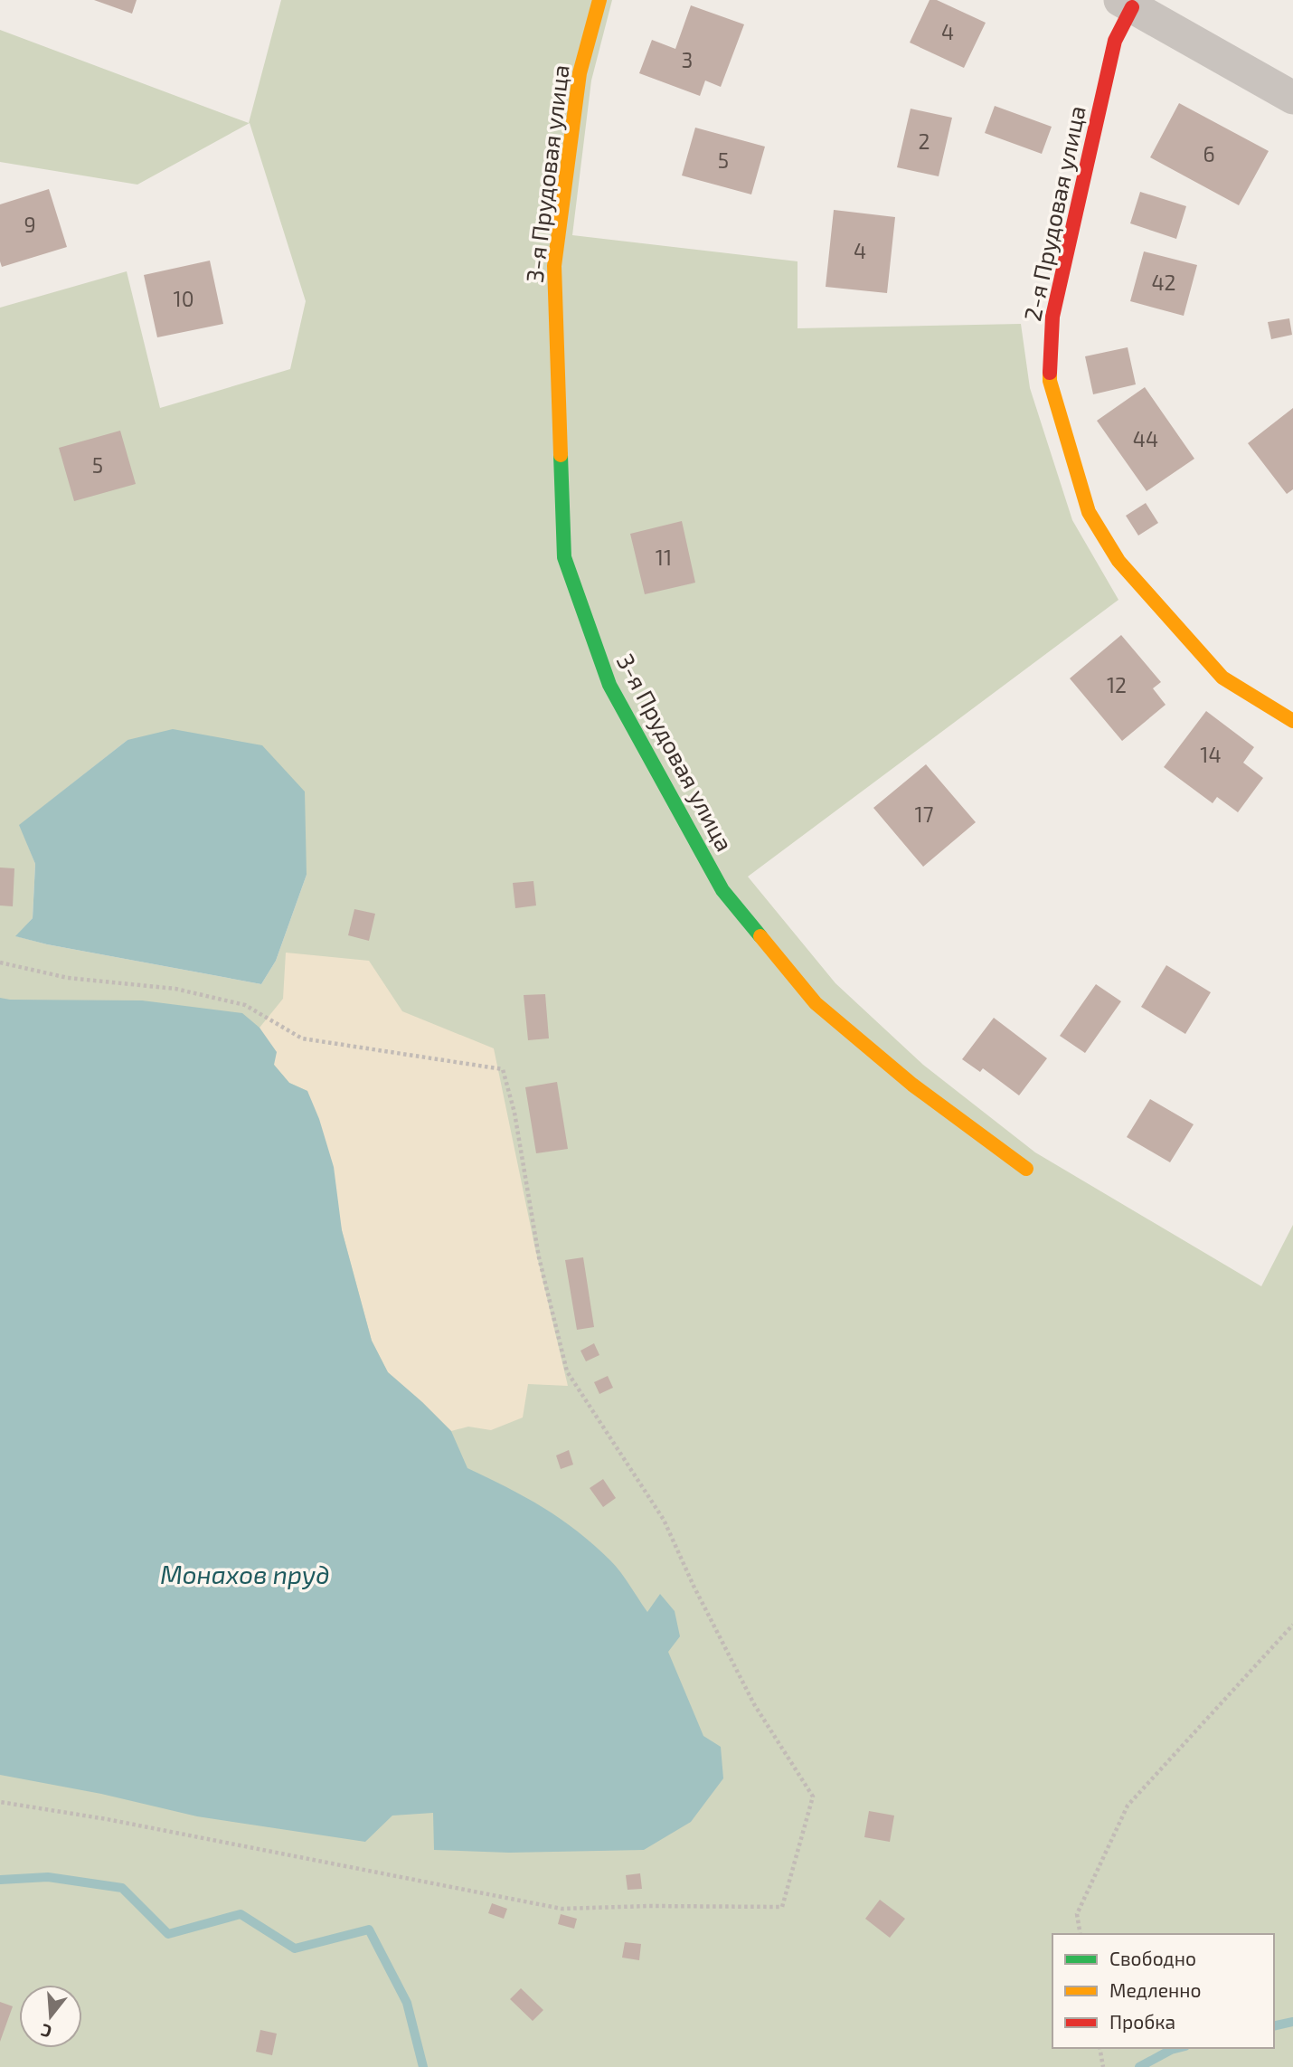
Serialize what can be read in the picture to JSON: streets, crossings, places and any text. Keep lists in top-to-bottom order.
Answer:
{
  "streets": {
    "street": ["3-я Прудовая улица", "2-я Прудовая улица"]
  },
  "water": ["Монахов пруд"],
  "house_numbers": [
    "4",
    "3",
    "2",
    "6",
    "5",
    "9",
    "4",
    "42",
    "10",
    "44",
    "5",
    "11",
    "12",
    "14",
    "17"
  ],
  "legend": ["Свободно", "Медленно", "Пробка"],
  "north": "bottom"
}
